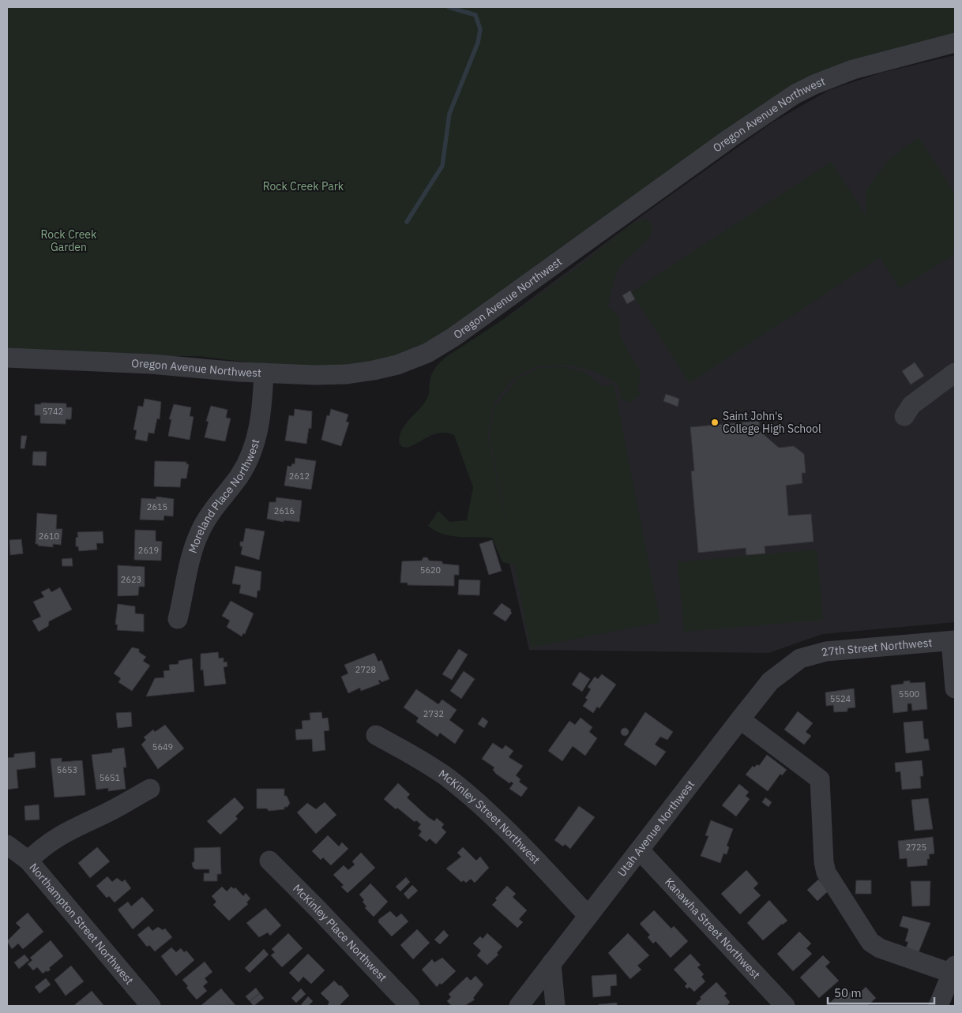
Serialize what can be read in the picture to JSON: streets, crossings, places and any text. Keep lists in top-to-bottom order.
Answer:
{
  "streets": {
    "street": [
      "Oregon Avenue Northwest",
      "Moreland Place Northwest",
      "27th Street Northwest",
      "McKinley Street Northwest",
      "Utah Avenue Northwest",
      "Northampton Street Northwest",
      "Kanawha Street Northwest",
      "McKinley Place Northwest"
    ]
  },
  "crossings": [
    ["Oregon Avenue Northwest", "Moreland Place Northwest"],
    ["27th Street Northwest", "Utah Avenue Northwest"],
    ["McKinley Street Northwest", "Utah Avenue Northwest"],
    ["Utah Avenue Northwest", "Kanawha Street Northwest"]
  ],
  "parks": ["Rock Creek Park", "Rock Creek Garden"],
  "places": ["Saint John's College High School"],
  "house_numbers": [
    "5742",
    "2612",
    "2615",
    "2616",
    "2610",
    "2619",
    "5620",
    "2623",
    "2728",
    "5500",
    "5524",
    "2732",
    "5649",
    "5653",
    "5651",
    "2725"
  ],
  "scale_bar": "50 m"
}
